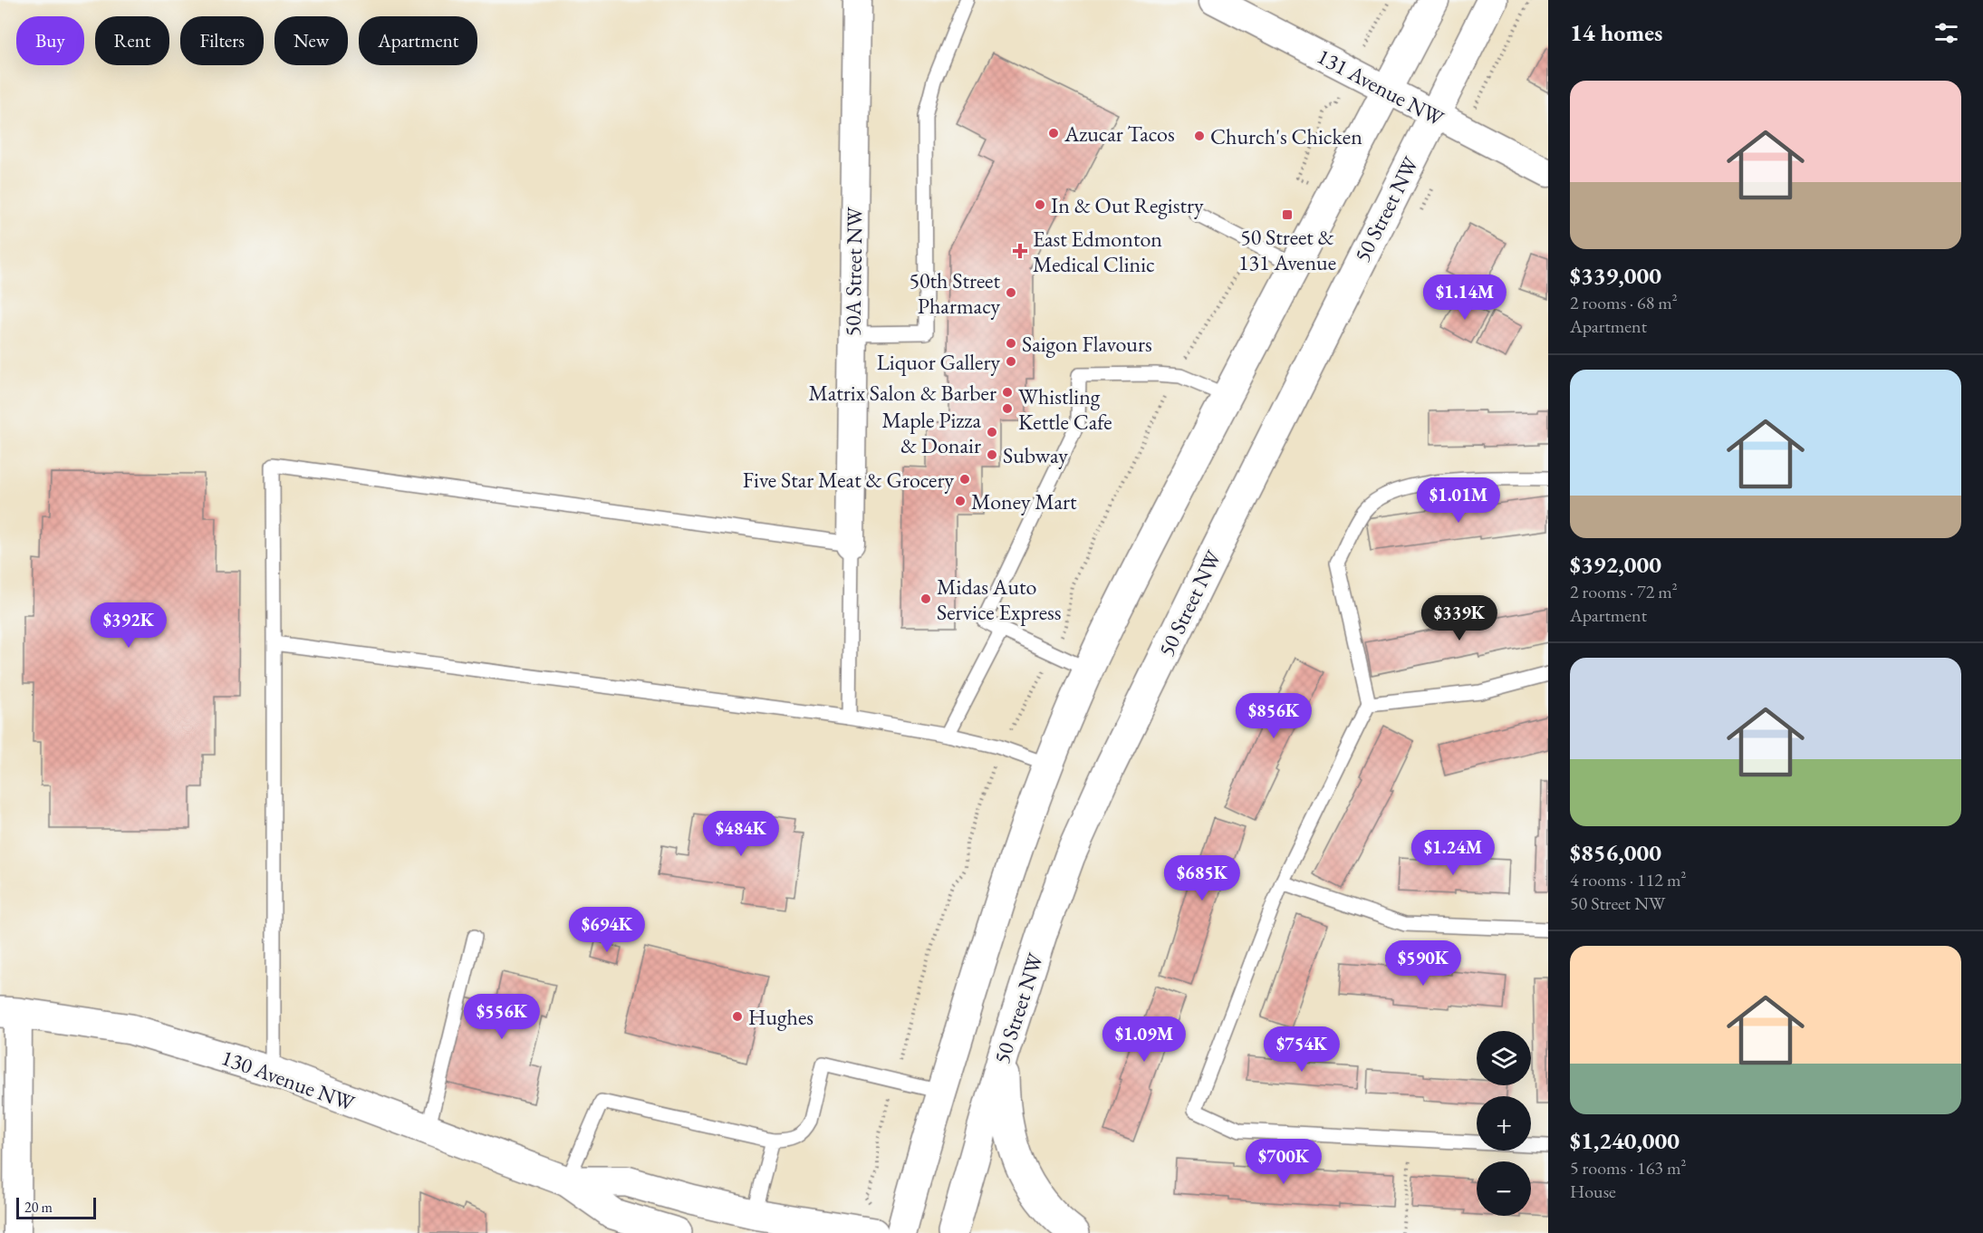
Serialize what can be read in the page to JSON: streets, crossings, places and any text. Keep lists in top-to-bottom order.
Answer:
{
  "streets": {
    "main road": ["50 Street NW", "130 Avenue NW"],
    "street": ["131 Avenue NW", "50A Street NW"]
  },
  "crossings": [
    ["131 Avenue NW", "50 Street NW"]
  ],
  "places": {
    "other": [
      "Azucar Tacos",
      "Church's Chicken",
      "In & Out Registry",
      "50th Street Pharmacy",
      "Saigon Flavours",
      "Liquor Gallery",
      "Matrix Salon & Barber",
      "Whistling Kettle Cafe",
      "Maple Pizza & Donair",
      "Subway",
      "Five Star Meat & Grocery",
      "Money Mart",
      "Midas Auto Service Express",
      "Hughes"
    ],
    "transit": ["50 Street & 131 Avenue"],
    "health": ["East Edmonton Medical Clinic"]
  },
  "scale_bar": "20 m",
  "page": {
    "heading": "14 homes",
    "chip": [
      "Buy",
      "Rent",
      "Filters",
      "New",
      "Apartment"
    ],
    "list": [
      {
        "name": "$339,000",
        "note": "2 rooms · 68 m² · Apartment"
      },
      {
        "name": "$392,000",
        "note": "2 rooms · 72 m² · Apartment"
      },
      {
        "name": "$856,000",
        "note": "4 rooms · 112 m² · 50 Street NW"
      },
      {
        "name": "$1,240,000",
        "note": "5 rooms · 163 m² · House"
      }
    ],
    "price": [
      "$1.14M",
      "$1.01M",
      "$339K",
      "$392K",
      "$856K",
      "$484K",
      "$1.24M",
      "$685K",
      "$694K",
      "$590K",
      "$556K",
      "$1.09M",
      "$754K",
      "$700K"
    ],
    "map_buttons": ["+", "−"],
    "scale": "20 m"
  }
}
